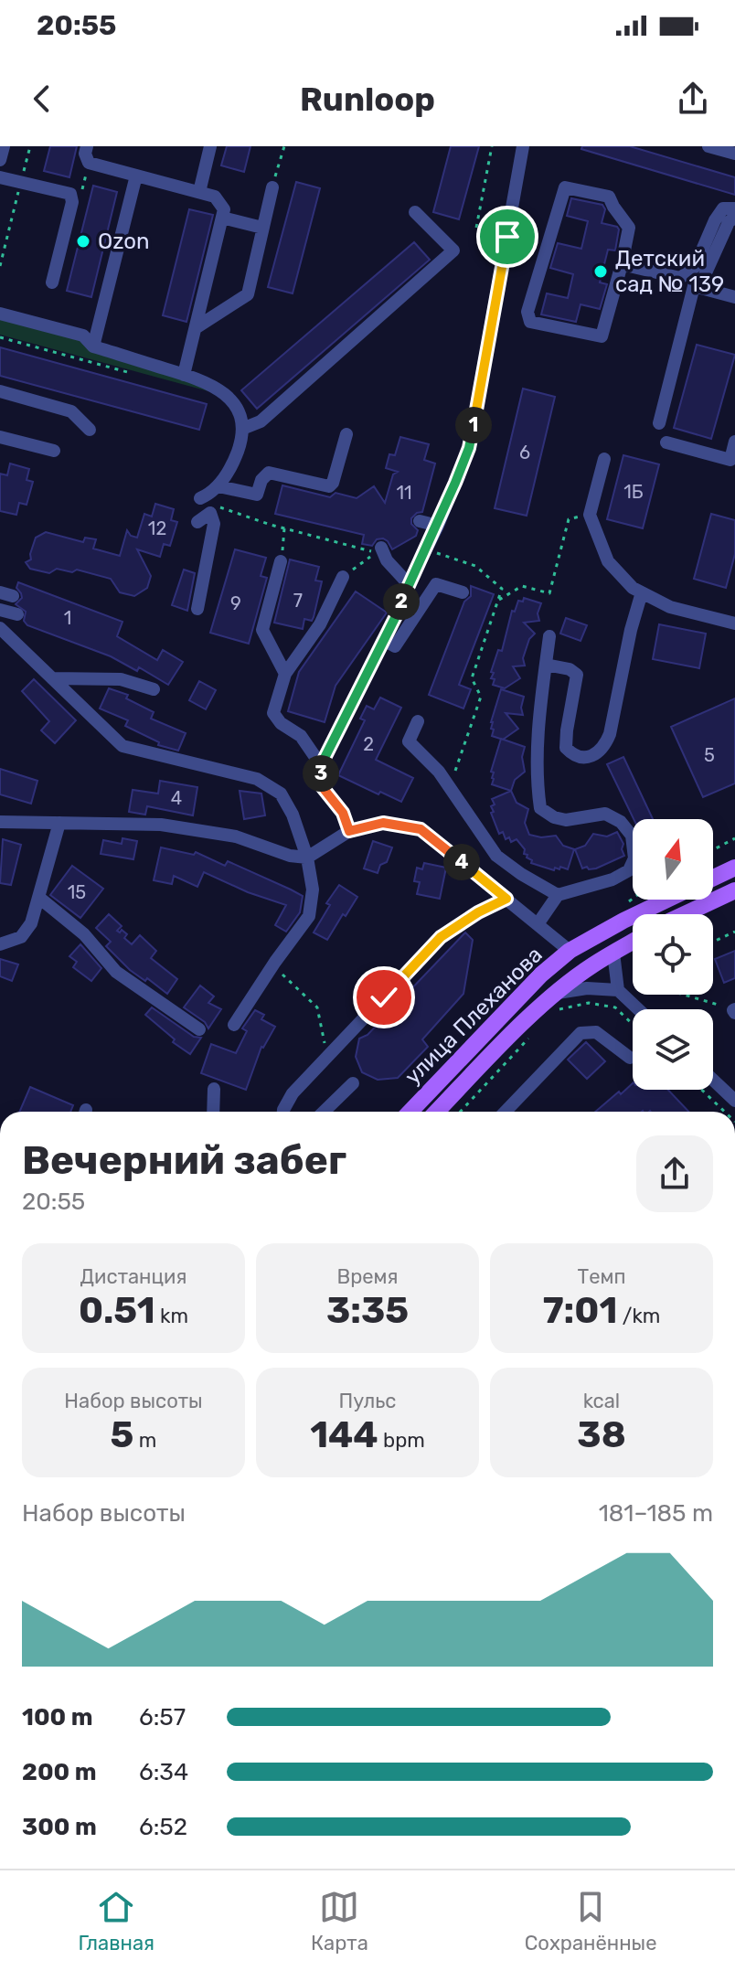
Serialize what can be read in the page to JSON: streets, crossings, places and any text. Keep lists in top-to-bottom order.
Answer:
{
  "streets": {
    "main road": ["улица Плеханова"]
  },
  "places": ["Ozon", "Детский сад № 139"],
  "house_numbers": [
    "6",
    "1Б",
    "11",
    "12",
    "7",
    "9",
    "1",
    "2",
    "5",
    "4",
    "15"
  ],
  "north": "top",
  "page": {
    "status": "20:55",
    "header": "Runloop",
    "pins": [
      "1",
      "2",
      "3",
      "4"
    ],
    "heading": ["Вечерний забег", "20:55"],
    "stats": [
      ["Дистанция", "0.51 km"],
      ["Время", "3:35"],
      ["Темп", "7:01 /km"],
      ["Набор высоты", "5 m"],
      ["Пульс", "144 bpm"],
      ["kcal", "38"]
    ],
    "chart": ["Набор высоты", "181–185 m"],
    "list": [
      {
        "name": "100 m",
        "note": "6:57"
      },
      {
        "name": "200 m",
        "note": "6:34"
      },
      {
        "name": "300 m",
        "note": "6:52"
      }
    ],
    "tabs": ["Главная", "Карта", "Сохранённые"]
  }
}
